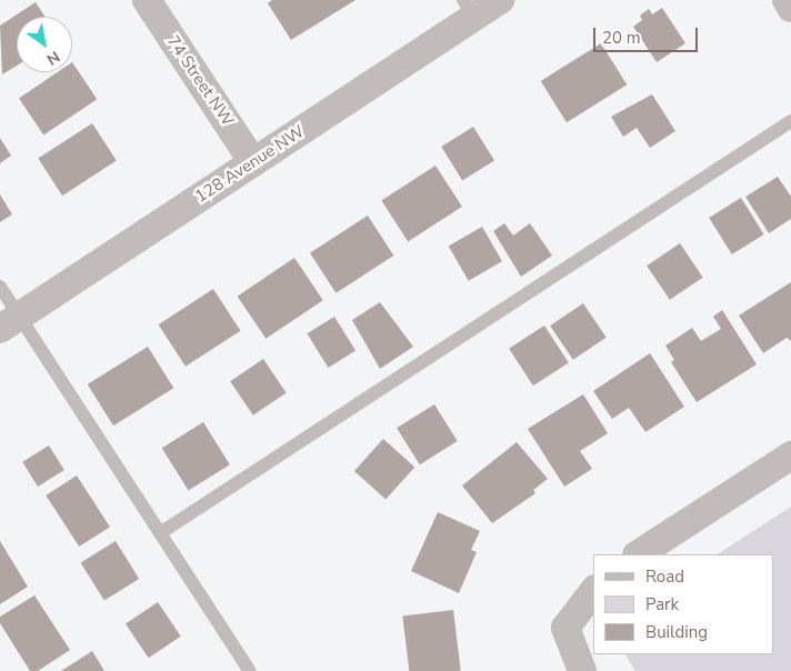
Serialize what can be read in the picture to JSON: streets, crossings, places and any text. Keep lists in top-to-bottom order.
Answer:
{
  "streets": {
    "street": ["74 Street NW", "128 Avenue NW"]
  },
  "crossings": [
    ["74 Street NW", "128 Avenue NW"]
  ],
  "legend": ["Road", "Park", "Building"],
  "scale_bar": "20 m",
  "north": "bottom right"
}
